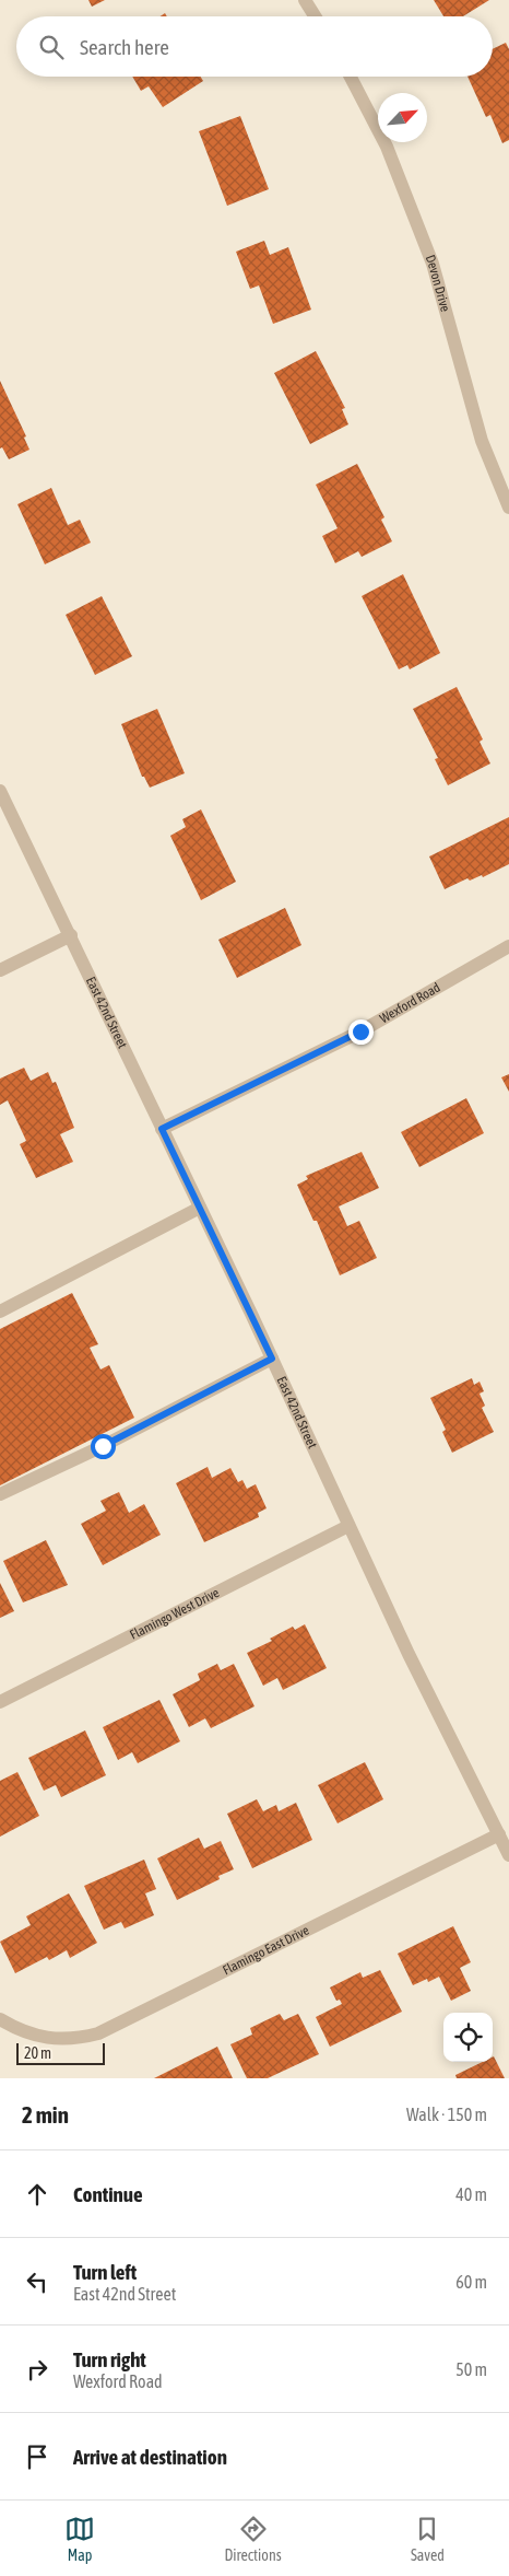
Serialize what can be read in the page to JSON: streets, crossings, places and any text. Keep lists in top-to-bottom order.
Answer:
{
  "streets": {
    "street": [
      "Devon Drive",
      "Wexford Road",
      "East 42nd Street",
      "Flamingo West Drive",
      "Flamingo East Drive"
    ]
  },
  "crossings": [
    ["Wexford Road", "East 42nd Street"],
    ["East 42nd Street", "Flamingo West Drive"],
    ["East 42nd Street", "Flamingo East Drive"]
  ],
  "scale_bar": "20 m",
  "north": "top right",
  "page": {
    "search": "Search here",
    "scale": "20 m",
    "heading": ["2 min", "Walk · 150 m"],
    "list": [
      ["Continue", "40 m"],
      ["Turn left", "East 42nd Street", "60 m"],
      ["Turn right", "Wexford Road", "50 m"],
      "Arrive at destination"
    ],
    "nav": ["Map", "Directions", "Saved"]
  }
}
